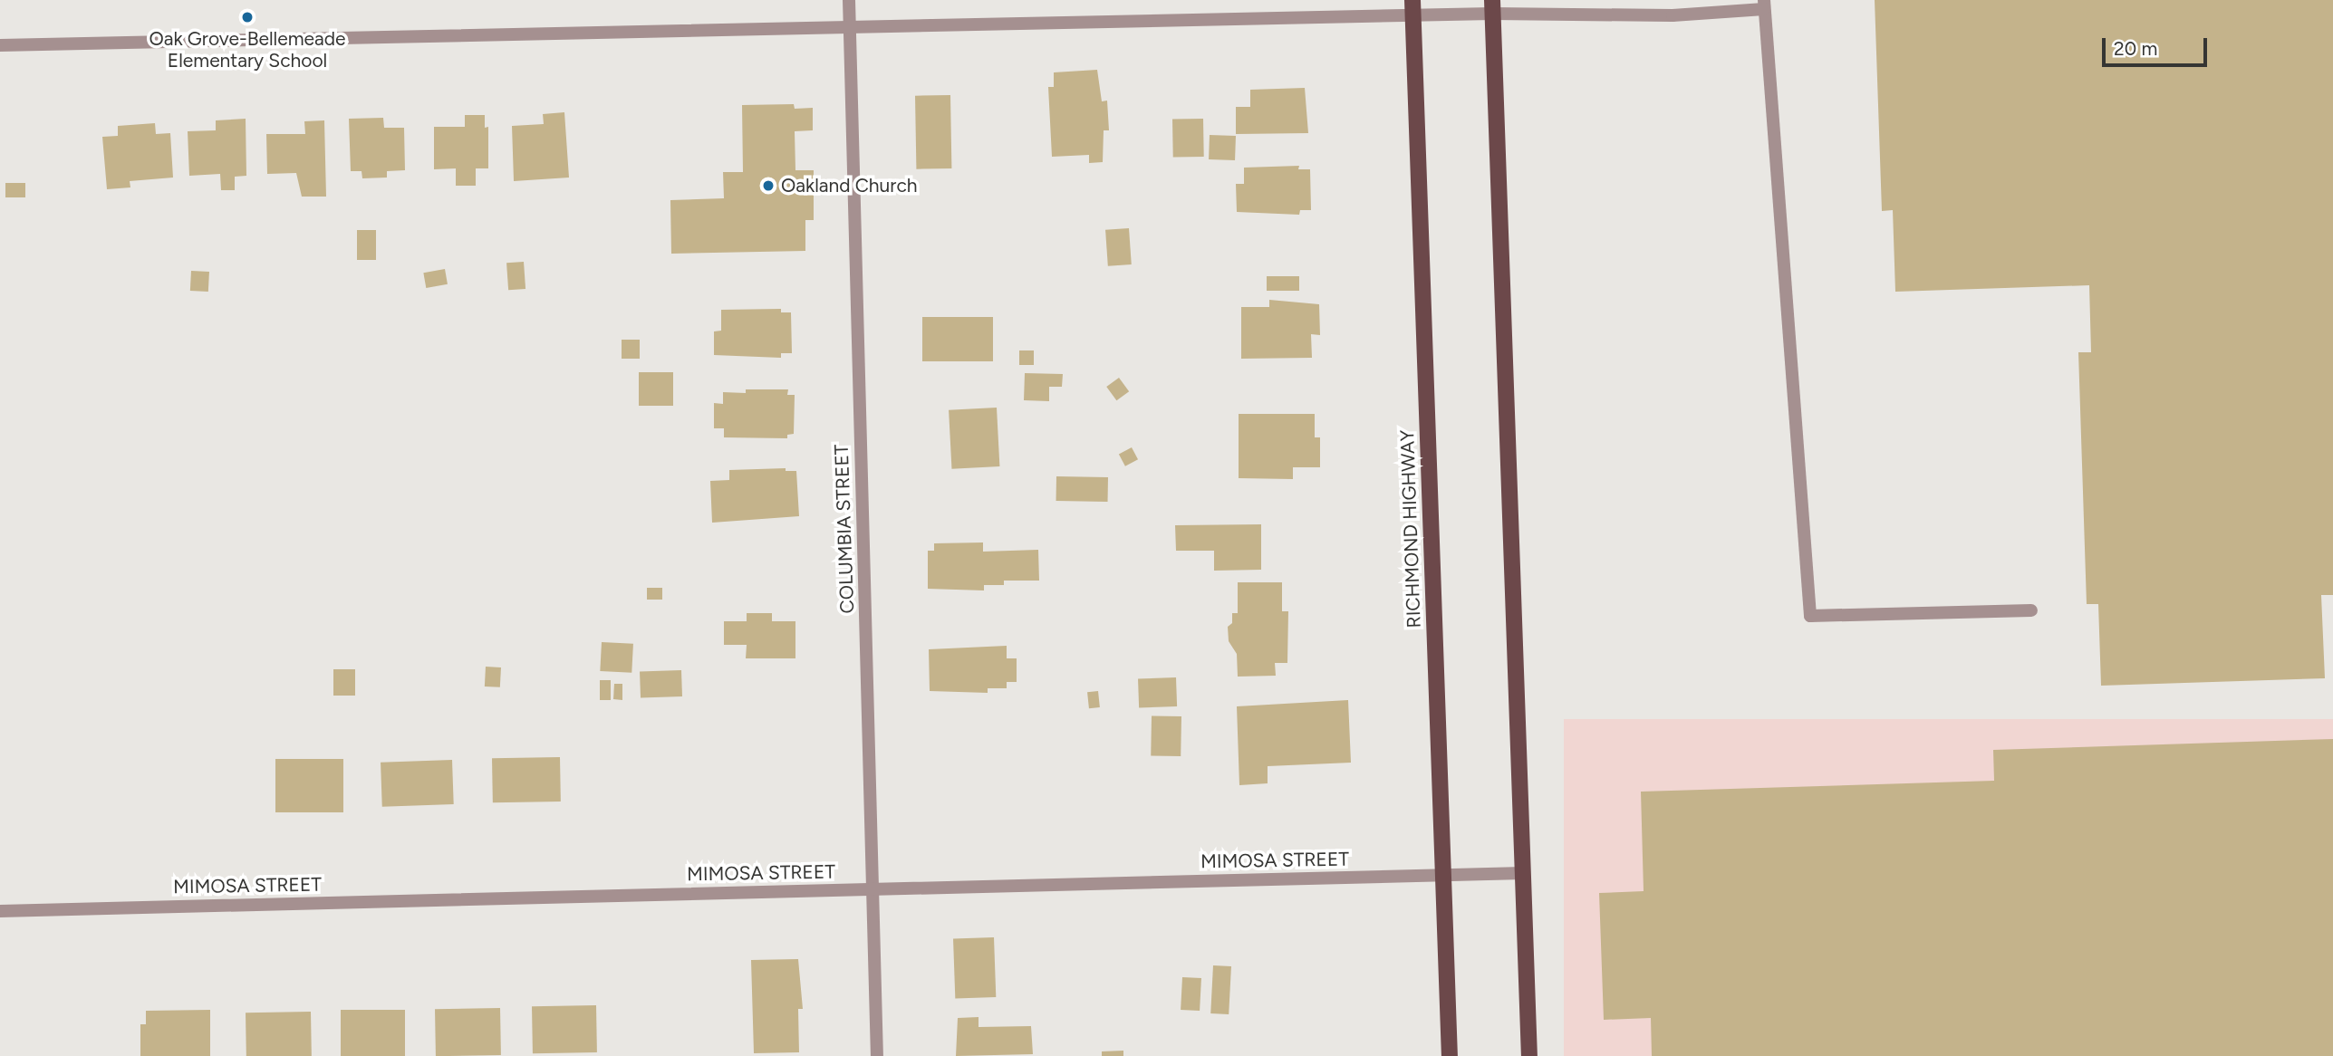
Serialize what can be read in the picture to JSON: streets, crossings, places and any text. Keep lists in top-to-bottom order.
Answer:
{
  "streets": {
    "main road": ["RICHMOND HIGHWAY"],
    "street": ["COLUMBIA STREET", "MIMOSA STREET"]
  },
  "crossings": [
    ["COLUMBIA STREET", "MIMOSA STREET"],
    ["RICHMOND HIGHWAY", "MIMOSA STREET"]
  ],
  "places": ["Oak Grove-Bellemeade Elementary School", "Oakland Church"],
  "scale_bar": "20 m"
}
